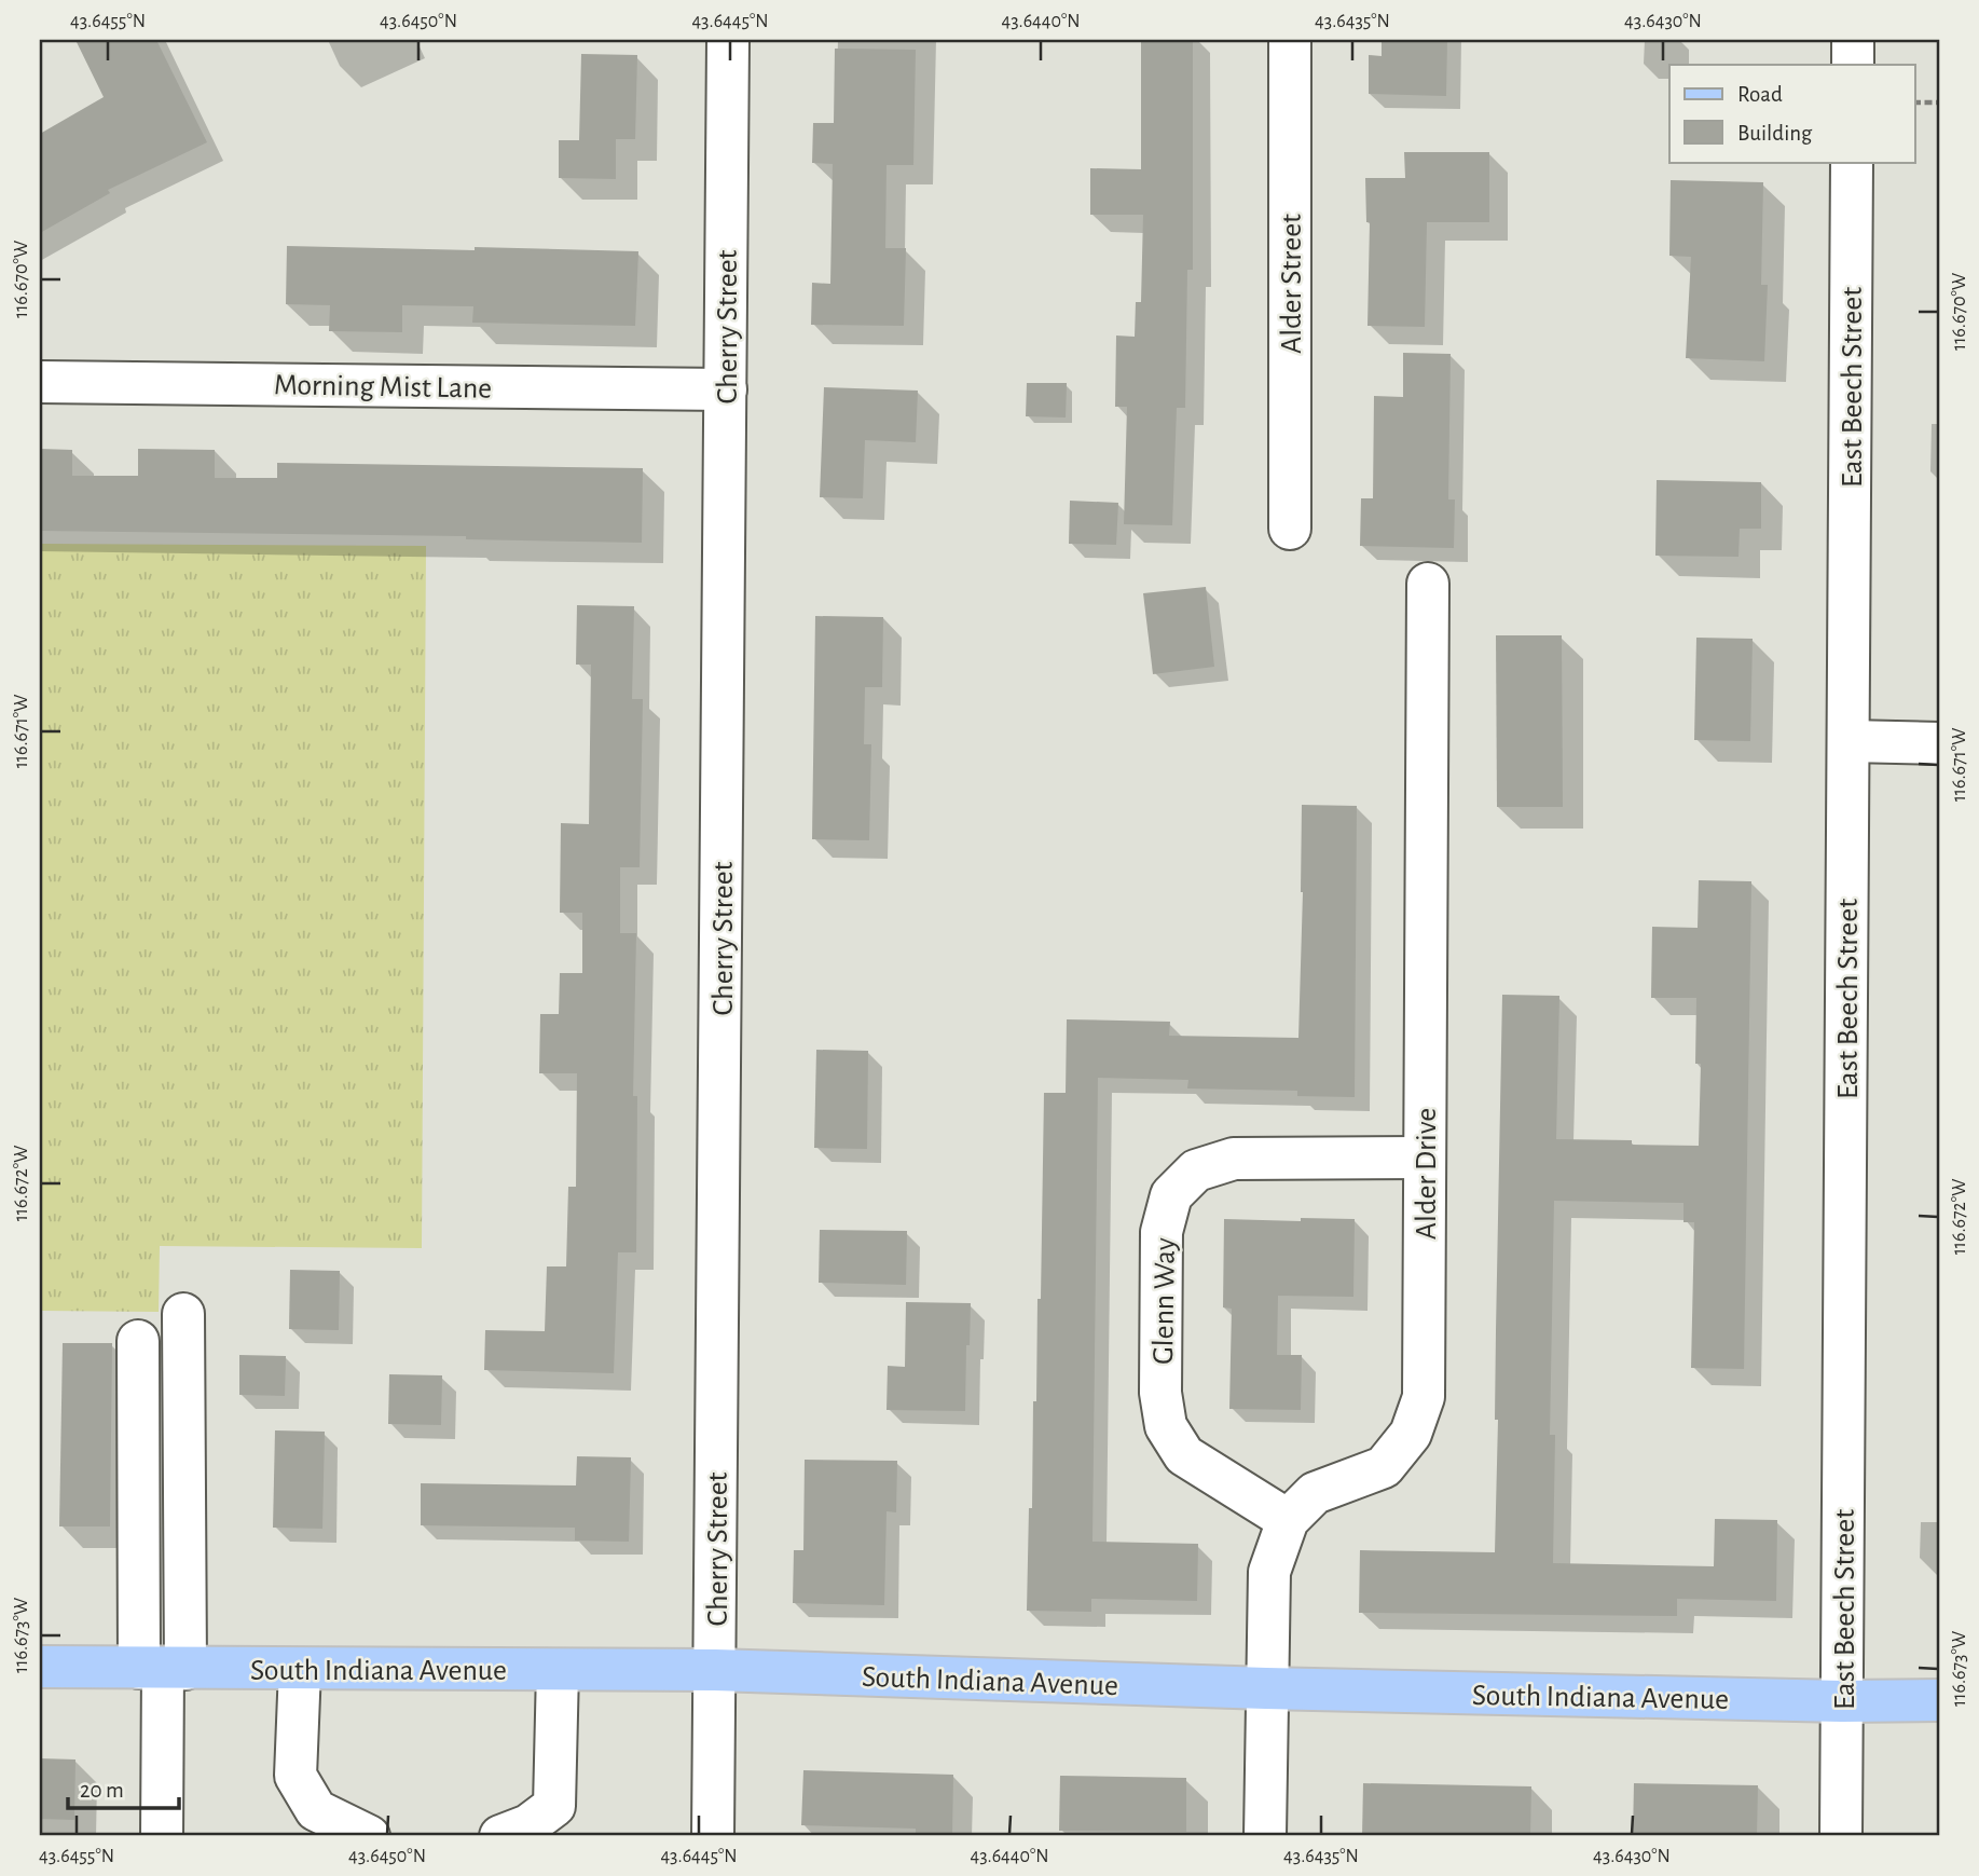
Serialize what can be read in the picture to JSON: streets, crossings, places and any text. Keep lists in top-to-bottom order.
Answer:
{
  "streets": {
    "main road": ["South Indiana Avenue"],
    "street": [
      "Alder Street",
      "Cherry Street",
      "Morning Mist Lane",
      "East Beech Street",
      "Alder Drive",
      "Glenn Way"
    ]
  },
  "crossings": [
    ["Cherry Street", "Morning Mist Lane"],
    ["Cherry Street", "South Indiana Avenue"],
    ["East Beech Street", "South Indiana Avenue"],
    ["Alder Drive", "Glenn Way"],
    ["Alder Drive", "South Indiana Avenue"]
  ],
  "legend": ["Road", "Building"],
  "scale_bar": "20 m",
  "coordinates": [
    "43.6455°N",
    "43.6450°N",
    "43.6445°N",
    "43.6440°N",
    "43.6435°N",
    "43.6430°N",
    "116.670°W",
    "116.671°W",
    "116.672°W",
    "116.673°W"
  ]
}
